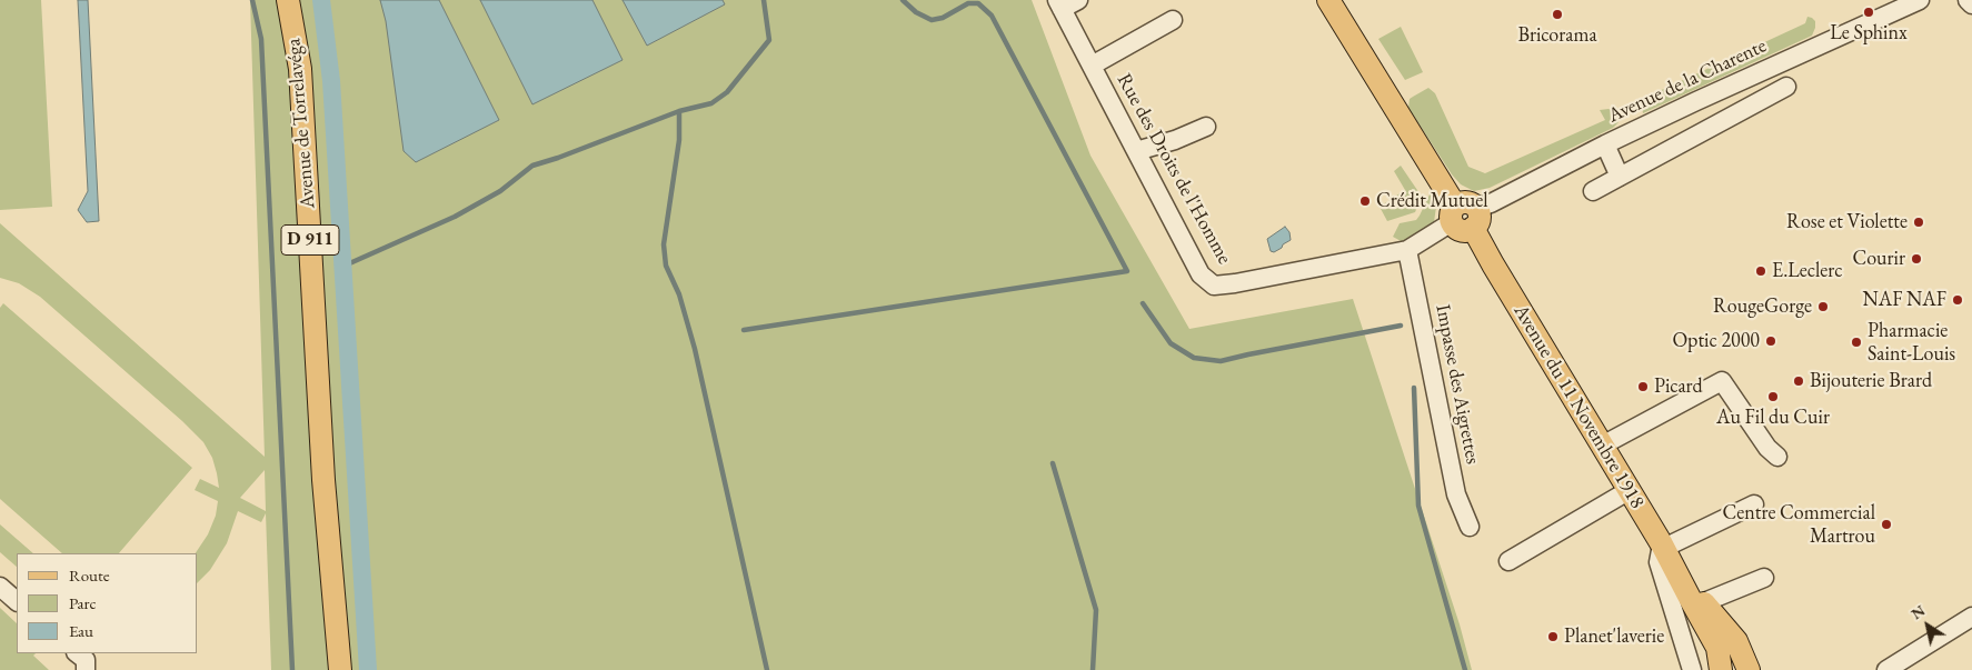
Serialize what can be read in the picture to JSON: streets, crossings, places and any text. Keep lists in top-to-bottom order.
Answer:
{
  "streets": {
    "main road": ["Avenue de Torrelavéga", "D 911", "Avenue du 11 Novembre 1918"],
    "street": ["Avenue de la Charente", "Rue des Droits de l'Homme", "Impasse des Aigrettes"]
  },
  "crossings": [
    ["Avenue de la Charente", "Rue des Droits de l'Homme"],
    ["Avenue de la Charente", "Avenue du 11 Novembre 1918"],
    ["Rue des Droits de l'Homme", "Impasse des Aigrettes"],
    ["Rue des Droits de l'Homme", "Avenue du 11 Novembre 1918"]
  ],
  "places": [
    "Le Sphinx",
    "Bricorama",
    "Crédit Mutuel",
    "Rose et Violette",
    "Courir",
    "E.Leclerc",
    "NAF NAF",
    "RougeGorge",
    "Optic 2000",
    "Pharmacie Saint-Louis",
    "Bijouterie Brard",
    "Picard",
    "Au Fil du Cuir",
    "Centre Commercial Martrou",
    "Planet'laverie"
  ],
  "legend": ["Route", "Parc", "Eau"],
  "north": "top left"
}
